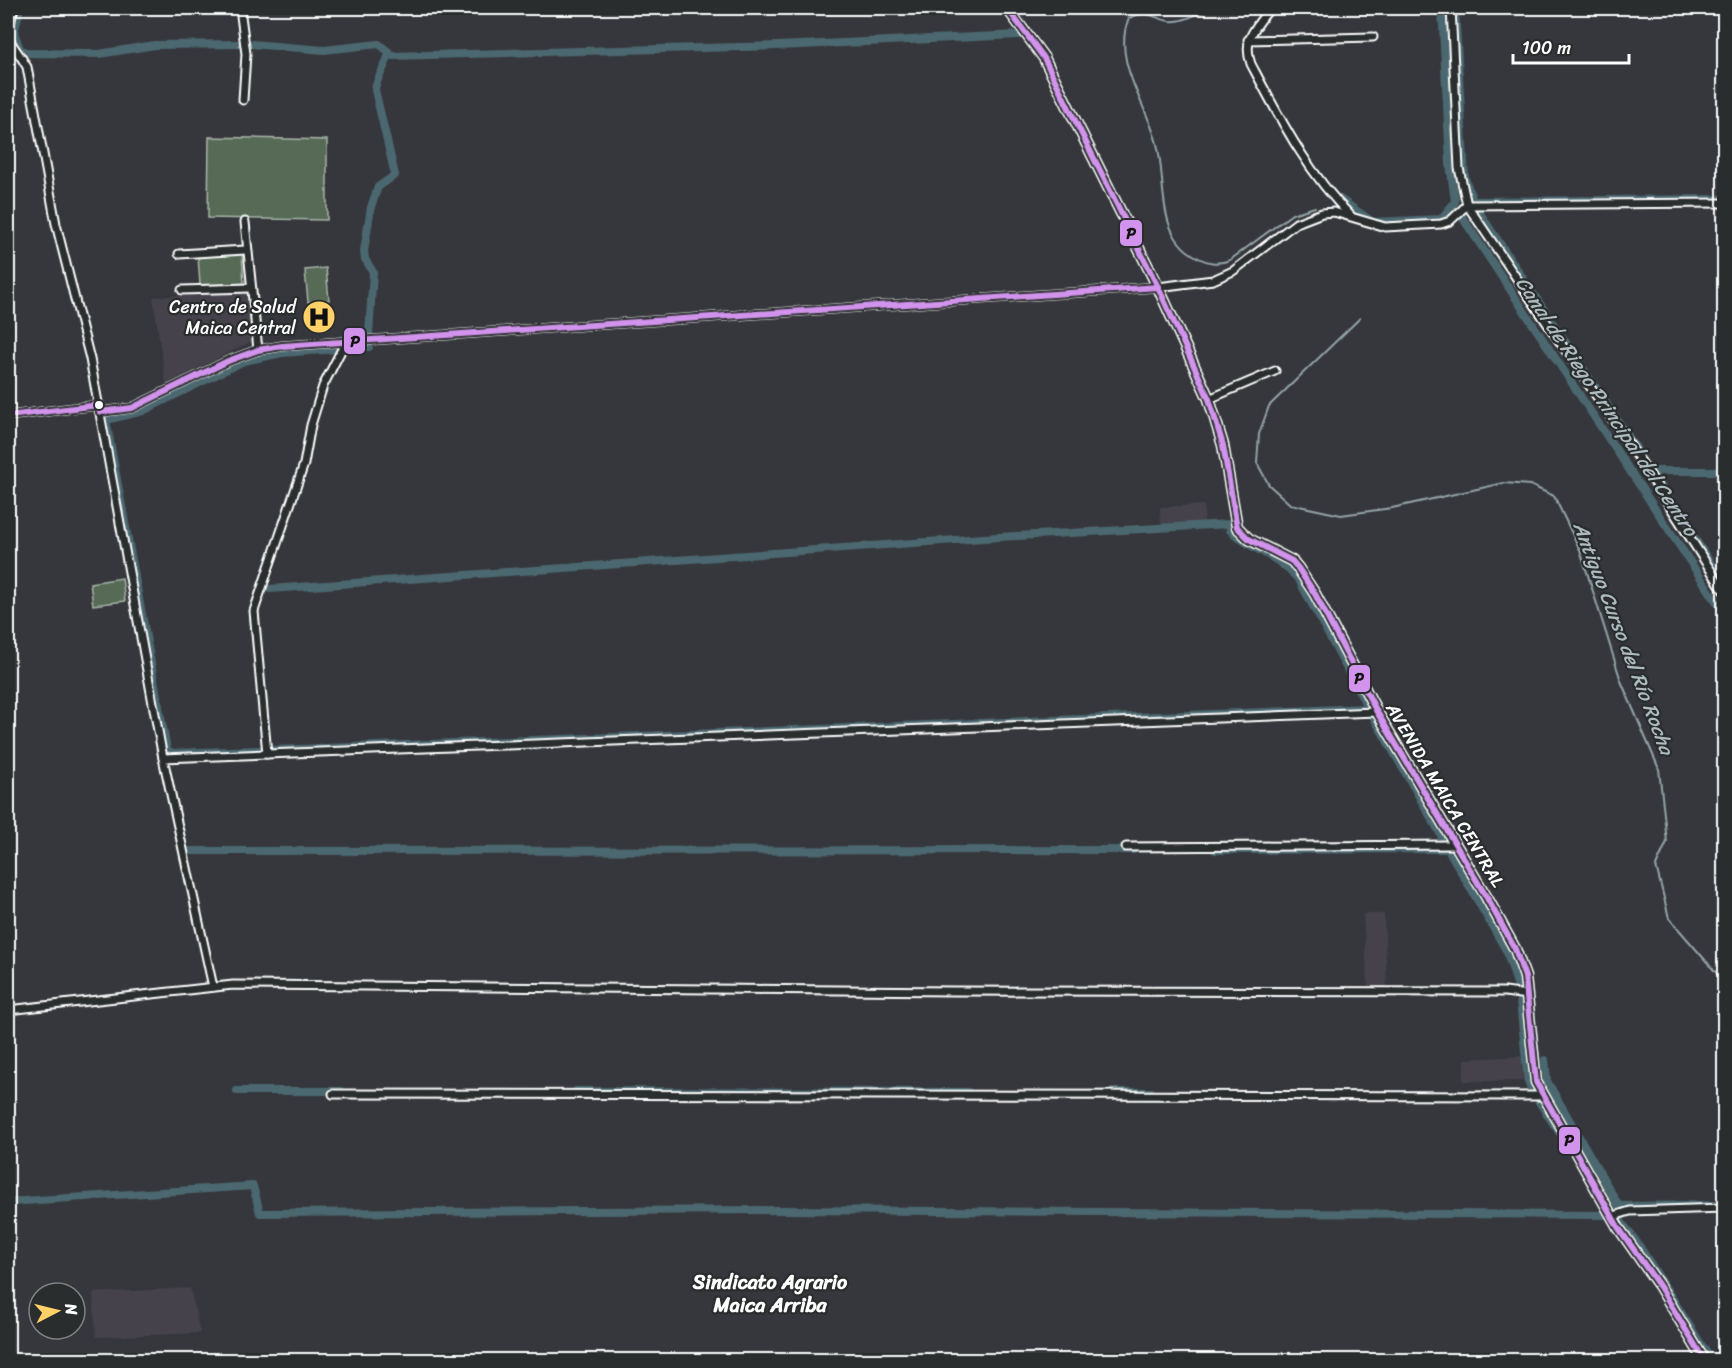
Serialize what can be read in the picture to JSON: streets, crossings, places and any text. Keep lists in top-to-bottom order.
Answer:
{
  "streets": {
    "street": ["AVENIDA MAICA CENTRAL"]
  },
  "districts": ["Sindicato Agrario Maica Arriba"],
  "water": ["Canal de Riego Principal del Centro", "Antiguo Curso del Río Rocha"],
  "places": {
    "hospital": ["Centro de Salud Maica Central"]
  },
  "lines": ["transit line P"],
  "scale_bar": "100 m",
  "north": "right"
}
